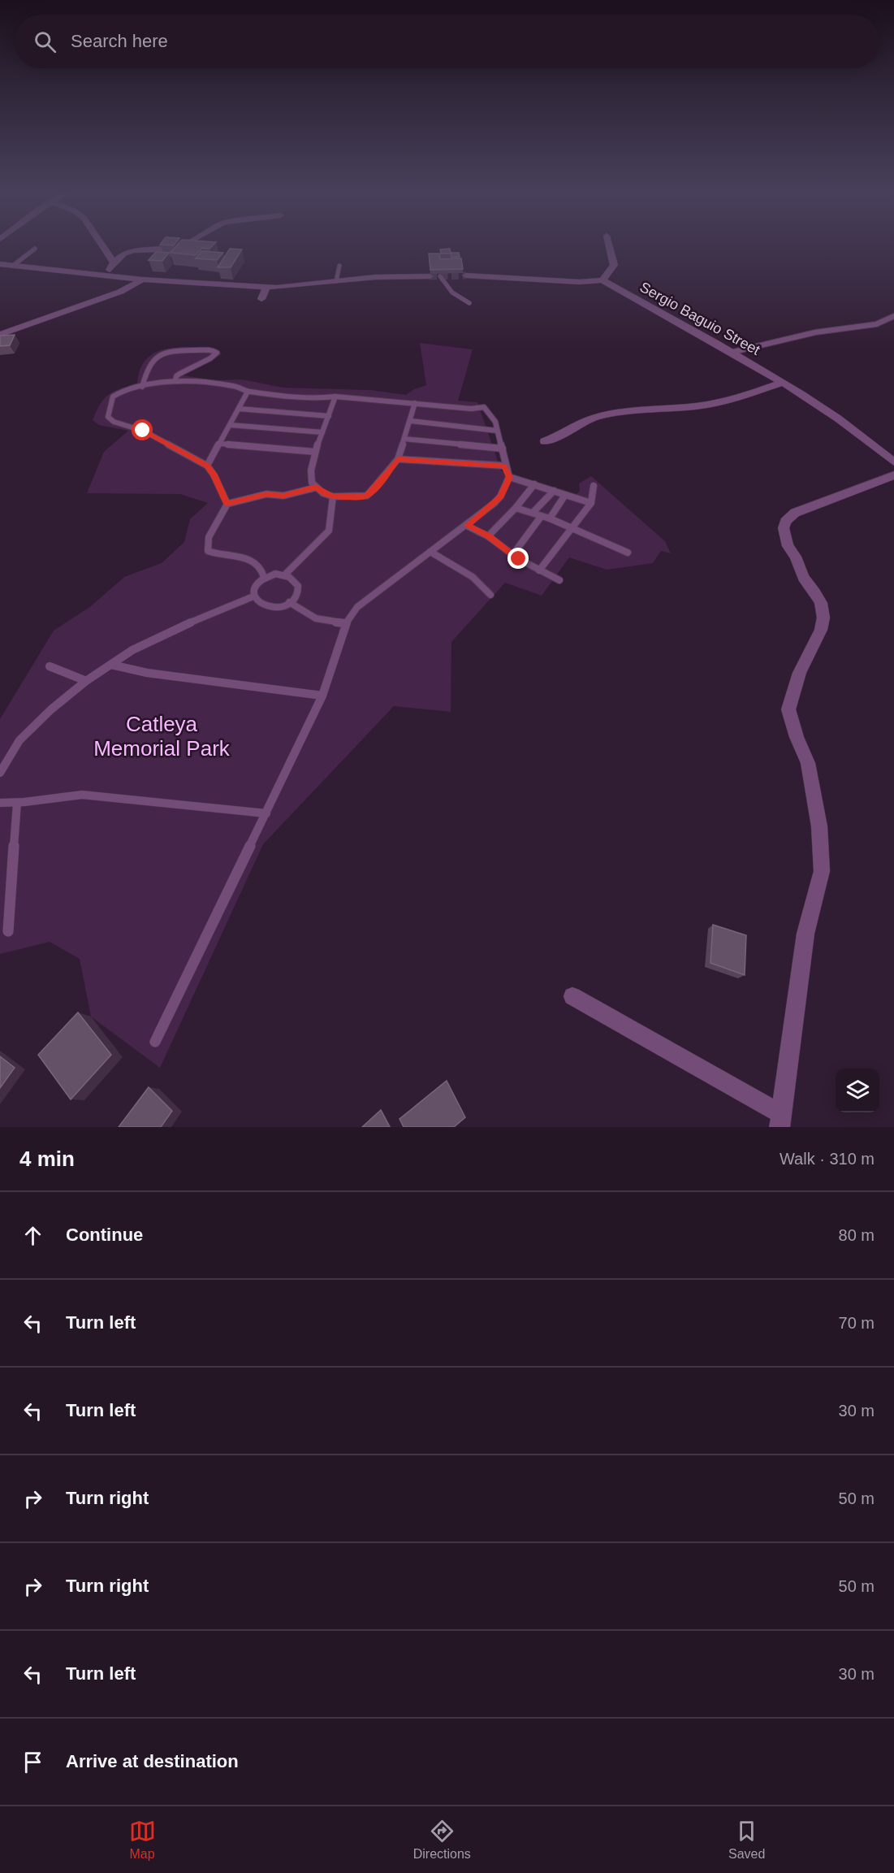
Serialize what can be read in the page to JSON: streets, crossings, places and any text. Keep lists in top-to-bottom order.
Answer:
{
  "streets": {
    "street": ["Sergio Baguio Street"]
  },
  "parks": ["Catleya Memorial Park"],
  "page": {
    "search": "Search here",
    "heading": ["4 min", "Walk · 310 m"],
    "list": [
      ["Continue", "80 m"],
      ["Turn left", "70 m"],
      ["Turn left", "30 m"],
      ["Turn right", "50 m"],
      ["Turn right", "50 m"],
      ["Turn left", "30 m"],
      "Arrive at destination"
    ],
    "nav": ["Map", "Directions", "Saved"]
  }
}
